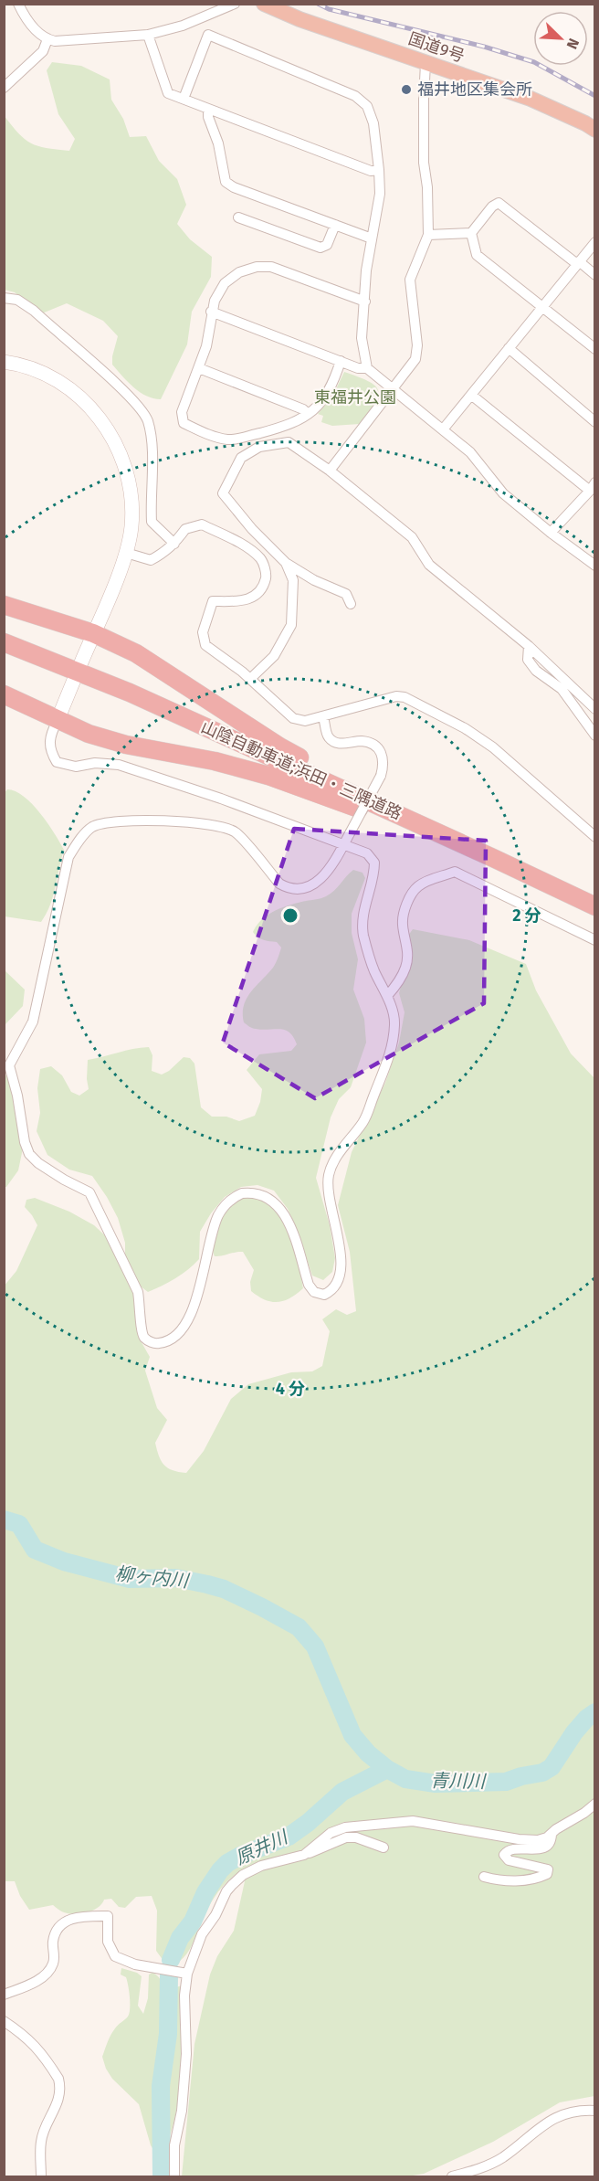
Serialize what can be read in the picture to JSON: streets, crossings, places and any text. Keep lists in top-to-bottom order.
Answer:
{
  "streets": {
    "highway": ["国道9号", "山陰自動車道;浜田・三隅道路"]
  },
  "water": ["柳ヶ内川", "青川川", "原井川"],
  "parks": ["東福井公園"],
  "places": ["福井地区集会所"],
  "north": "bottom right",
  "rings": ["2 分", "4 分"]
}
